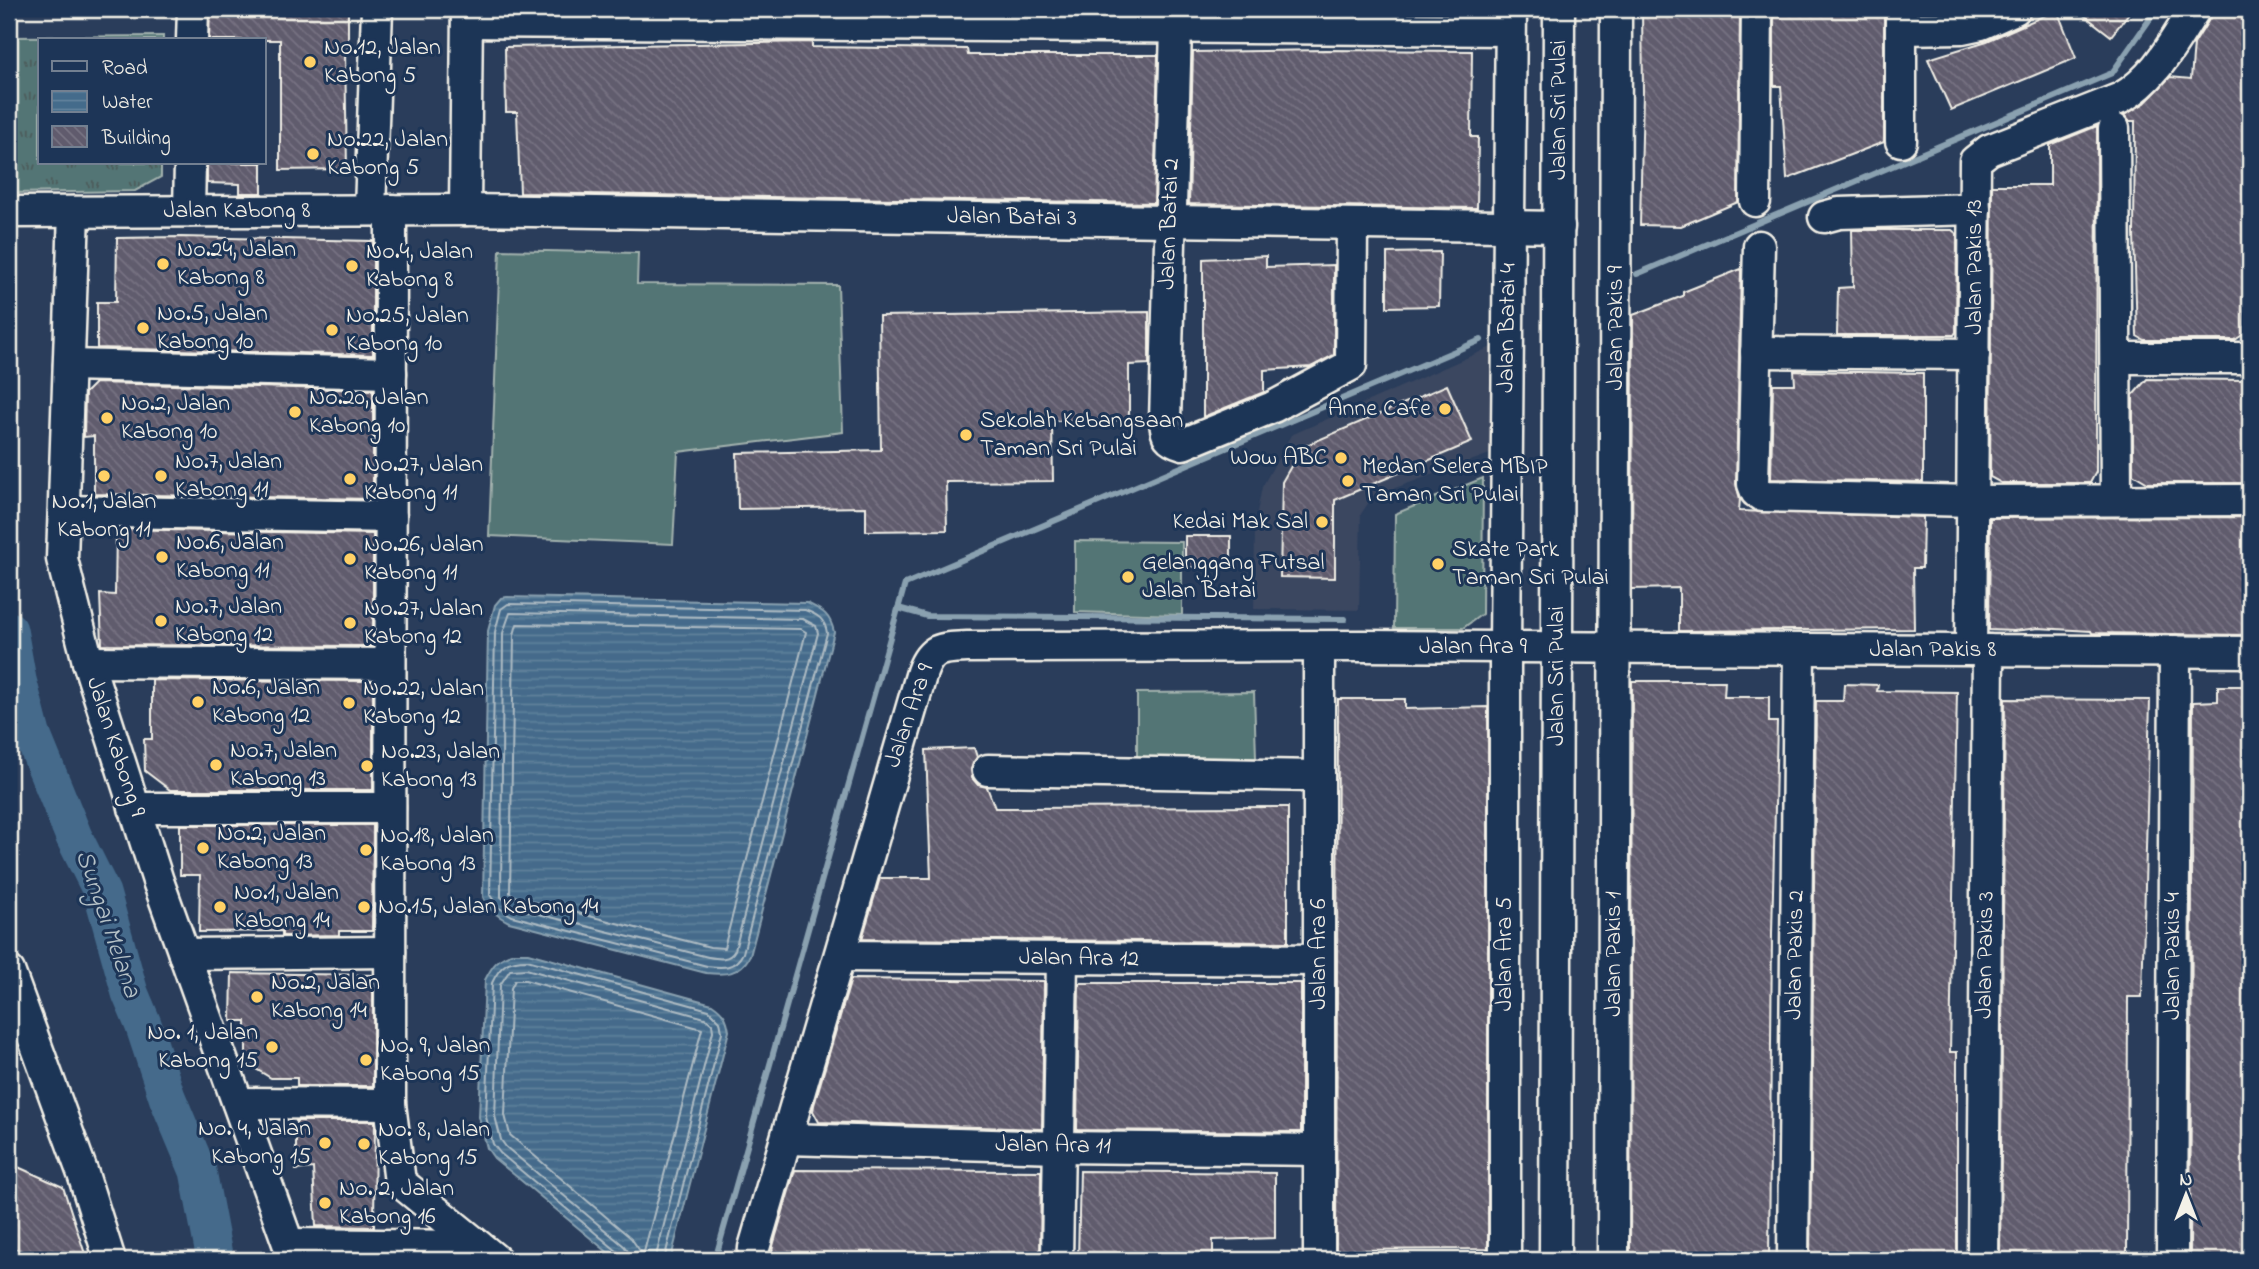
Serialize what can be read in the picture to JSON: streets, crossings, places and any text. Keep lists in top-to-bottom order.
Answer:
{
  "streets": {
    "street": [
      "Jalan Sri Pulai",
      "Jalan Kabong 8",
      "Jalan Batai 3",
      "Jalan Batai 2",
      "Jalan Pakis 13",
      "Jalan Batai 4",
      "Jalan Pakis 9",
      "Jalan Ara 9",
      "Jalan Pakis 8",
      "Jalan Kabong 9",
      "Jalan Ara 6",
      "Jalan Ara 5",
      "Jalan Pakis 1",
      "Jalan Pakis 2",
      "Jalan Pakis 3",
      "Jalan Pakis 4",
      "Jalan Ara 12",
      "Jalan Ara 11"
    ]
  },
  "crossings": [
    ["Jalan Sri Pulai", "Jalan Batai 3"],
    ["Jalan Sri Pulai", "Jalan Ara 9"],
    ["Jalan Kabong 8", "Jalan Batai 3"],
    ["Jalan Kabong 8", "Jalan Kabong 9"],
    ["Jalan Batai 3", "Jalan Batai 2"],
    ["Jalan Batai 3", "Jalan Batai 4"],
    ["Jalan Pakis 13", "Jalan Pakis 8"],
    ["Jalan Pakis 13", "Jalan Pakis 3"],
    ["Jalan Batai 4", "Jalan Ara 9"],
    ["Jalan Batai 4", "Jalan Ara 5"],
    ["Jalan Pakis 9", "Jalan Ara 9"],
    ["Jalan Pakis 9", "Jalan Pakis 8"],
    ["Jalan Pakis 9", "Jalan Pakis 1"],
    ["Jalan Ara 9", "Jalan Pakis 8"],
    ["Jalan Ara 9", "Jalan Ara 6"],
    ["Jalan Ara 9", "Jalan Ara 5"],
    ["Jalan Ara 9", "Jalan Pakis 1"],
    ["Jalan Ara 9", "Jalan Ara 12"],
    ["Jalan Ara 9", "Jalan Ara 11"],
    ["Jalan Pakis 8", "Jalan Pakis 1"],
    ["Jalan Pakis 8", "Jalan Pakis 2"],
    ["Jalan Pakis 8", "Jalan Pakis 3"],
    ["Jalan Pakis 8", "Jalan Pakis 4"],
    ["Jalan Ara 6", "Jalan Ara 12"],
    ["Jalan Ara 6", "Jalan Ara 11"]
  ],
  "water": ["Sungai Melana"],
  "places": [
    "No.12, Jalan Kabong 5",
    "No.22, Jalan Kabong 5",
    "No.24, Jalan Kabong 8",
    "No.4, Jalan Kabong 8",
    "No.5, Jalan Kabong 10",
    "No.25, Jalan Kabong 10",
    "Anne Cafe",
    "No.20, Jalan Kabong 10",
    "No.2, Jalan Kabong 10",
    "Sekolah Kebangsaan Taman Sri Pulai",
    "Wow ABC",
    "No.1, Jalan Kabong 11",
    "No.7, Jalan Kabong 11",
    "No.27, Jalan Kabong 11",
    "Medan Selera MBIP Taman Sri Pulai",
    "Kedai Mak Sal",
    "No.6, Jalan Kabong 11",
    "No.26, Jalan Kabong 11",
    "Skate Park Taman Sri Pulai",
    "Gelanggang Futsal Jalan Batai",
    "No.7, Jalan Kabong 12",
    "No.27, Jalan Kabong 12",
    "No.6, Jalan Kabong 12",
    "No.22, Jalan Kabong 12",
    "No.7, Jalan Kabong 13",
    "No.23, Jalan Kabong 13",
    "No.2, Jalan Kabong 13",
    "No.18, Jalan Kabong 13",
    "No.1, Jalan Kabong 14",
    "No.15, Jalan Kabong 14",
    "No.2, Jalan Kabong 14",
    "No. 1, Jalan Kabong 15",
    "No. 9, Jalan Kabong 15",
    "No. 4, Jalan Kabong 15",
    "No. 8, Jalan Kabong 15",
    "No. 2, Jalan Kabong 16"
  ],
  "legend": ["Road", "Water", "Building"],
  "north": "top"
}
